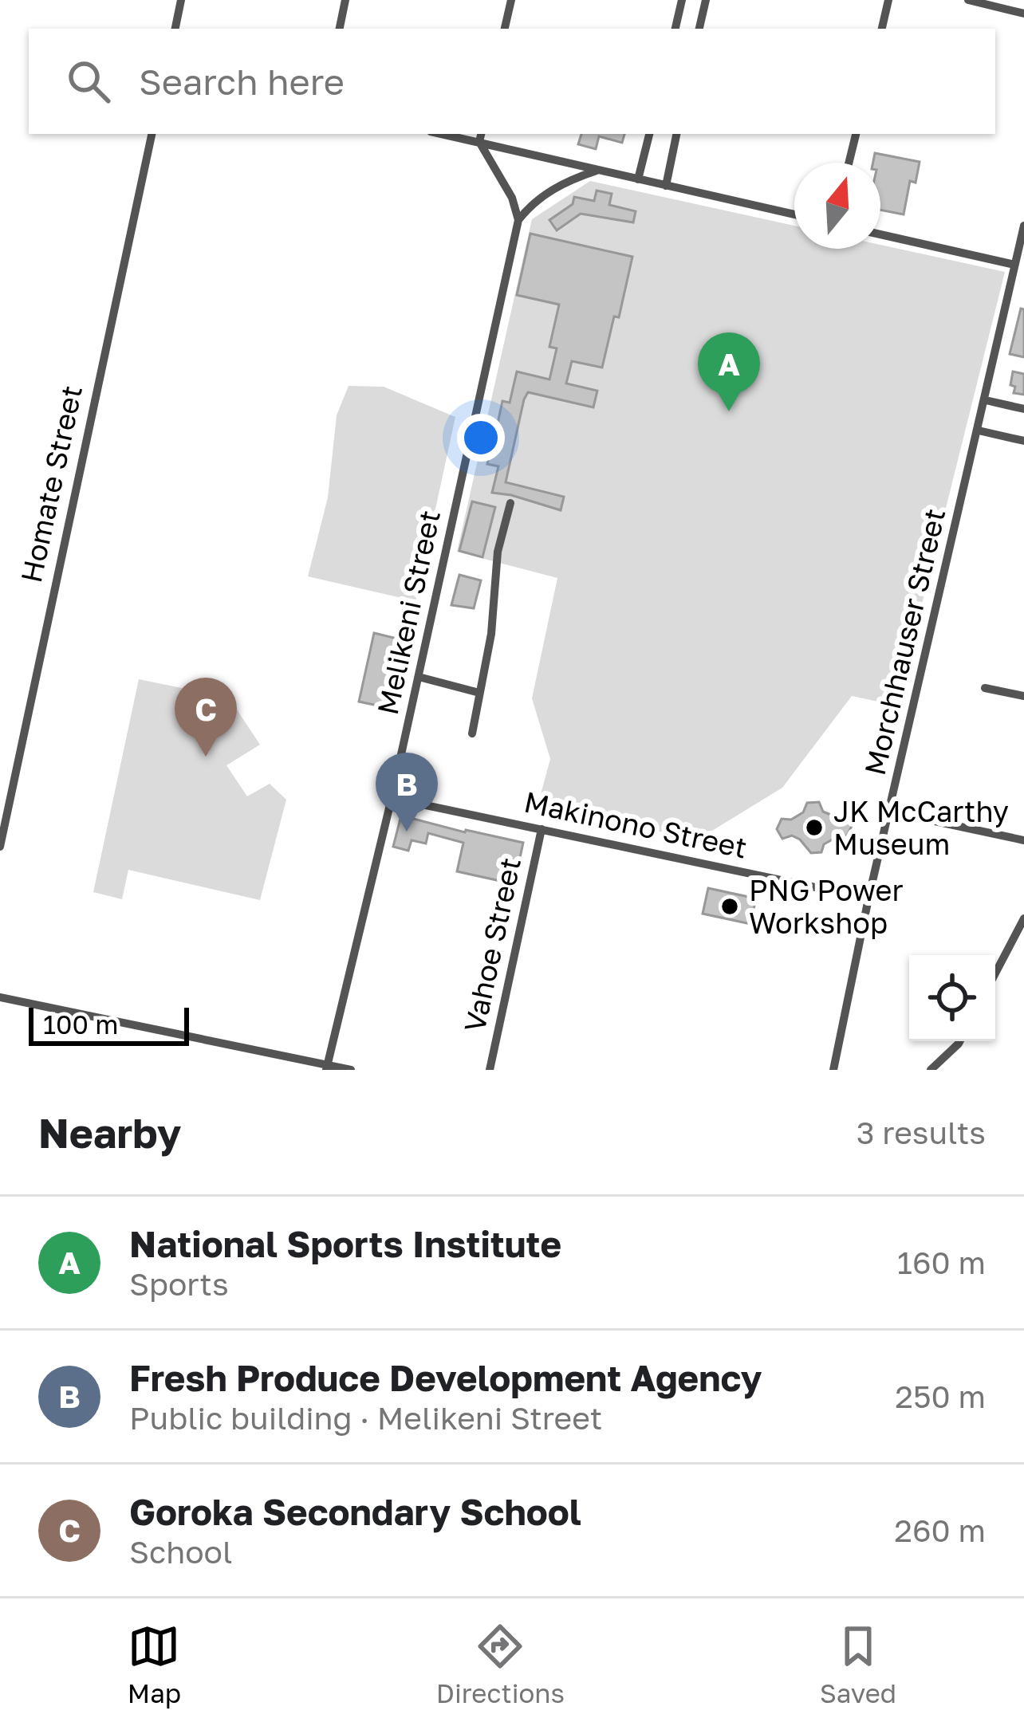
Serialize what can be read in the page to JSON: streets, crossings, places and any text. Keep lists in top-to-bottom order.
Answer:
{
  "streets": {
    "street": [
      "Homate Street",
      "Melikeni Street",
      "Morchhauser Street",
      "Makinono Street",
      "Vahoe Street"
    ]
  },
  "crossings": [
    ["Melikeni Street", "Makinono Street"],
    ["Morchhauser Street", "Makinono Street"],
    ["Makinono Street", "Vahoe Street"]
  ],
  "places": ["JK McCarthy Museum", "PNG Power Workshop"],
  "scale_bar": "100 m",
  "north": "top",
  "page": {
    "search": "Search here",
    "pins": ["A", "C", "B"],
    "scale": "100 m",
    "heading": ["Nearby", "3 results"],
    "list": [
      {
        "mark": "A",
        "name": "National Sports Institute",
        "note": "Sports",
        "value": "160 m"
      },
      {
        "mark": "B",
        "name": "Fresh Produce Development Agency",
        "note": "Public building · Melikeni Street",
        "value": "250 m"
      },
      {
        "mark": "C",
        "name": "Goroka Secondary School",
        "note": "School",
        "value": "260 m"
      }
    ],
    "nav": ["Map", "Directions", "Saved"]
  }
}
